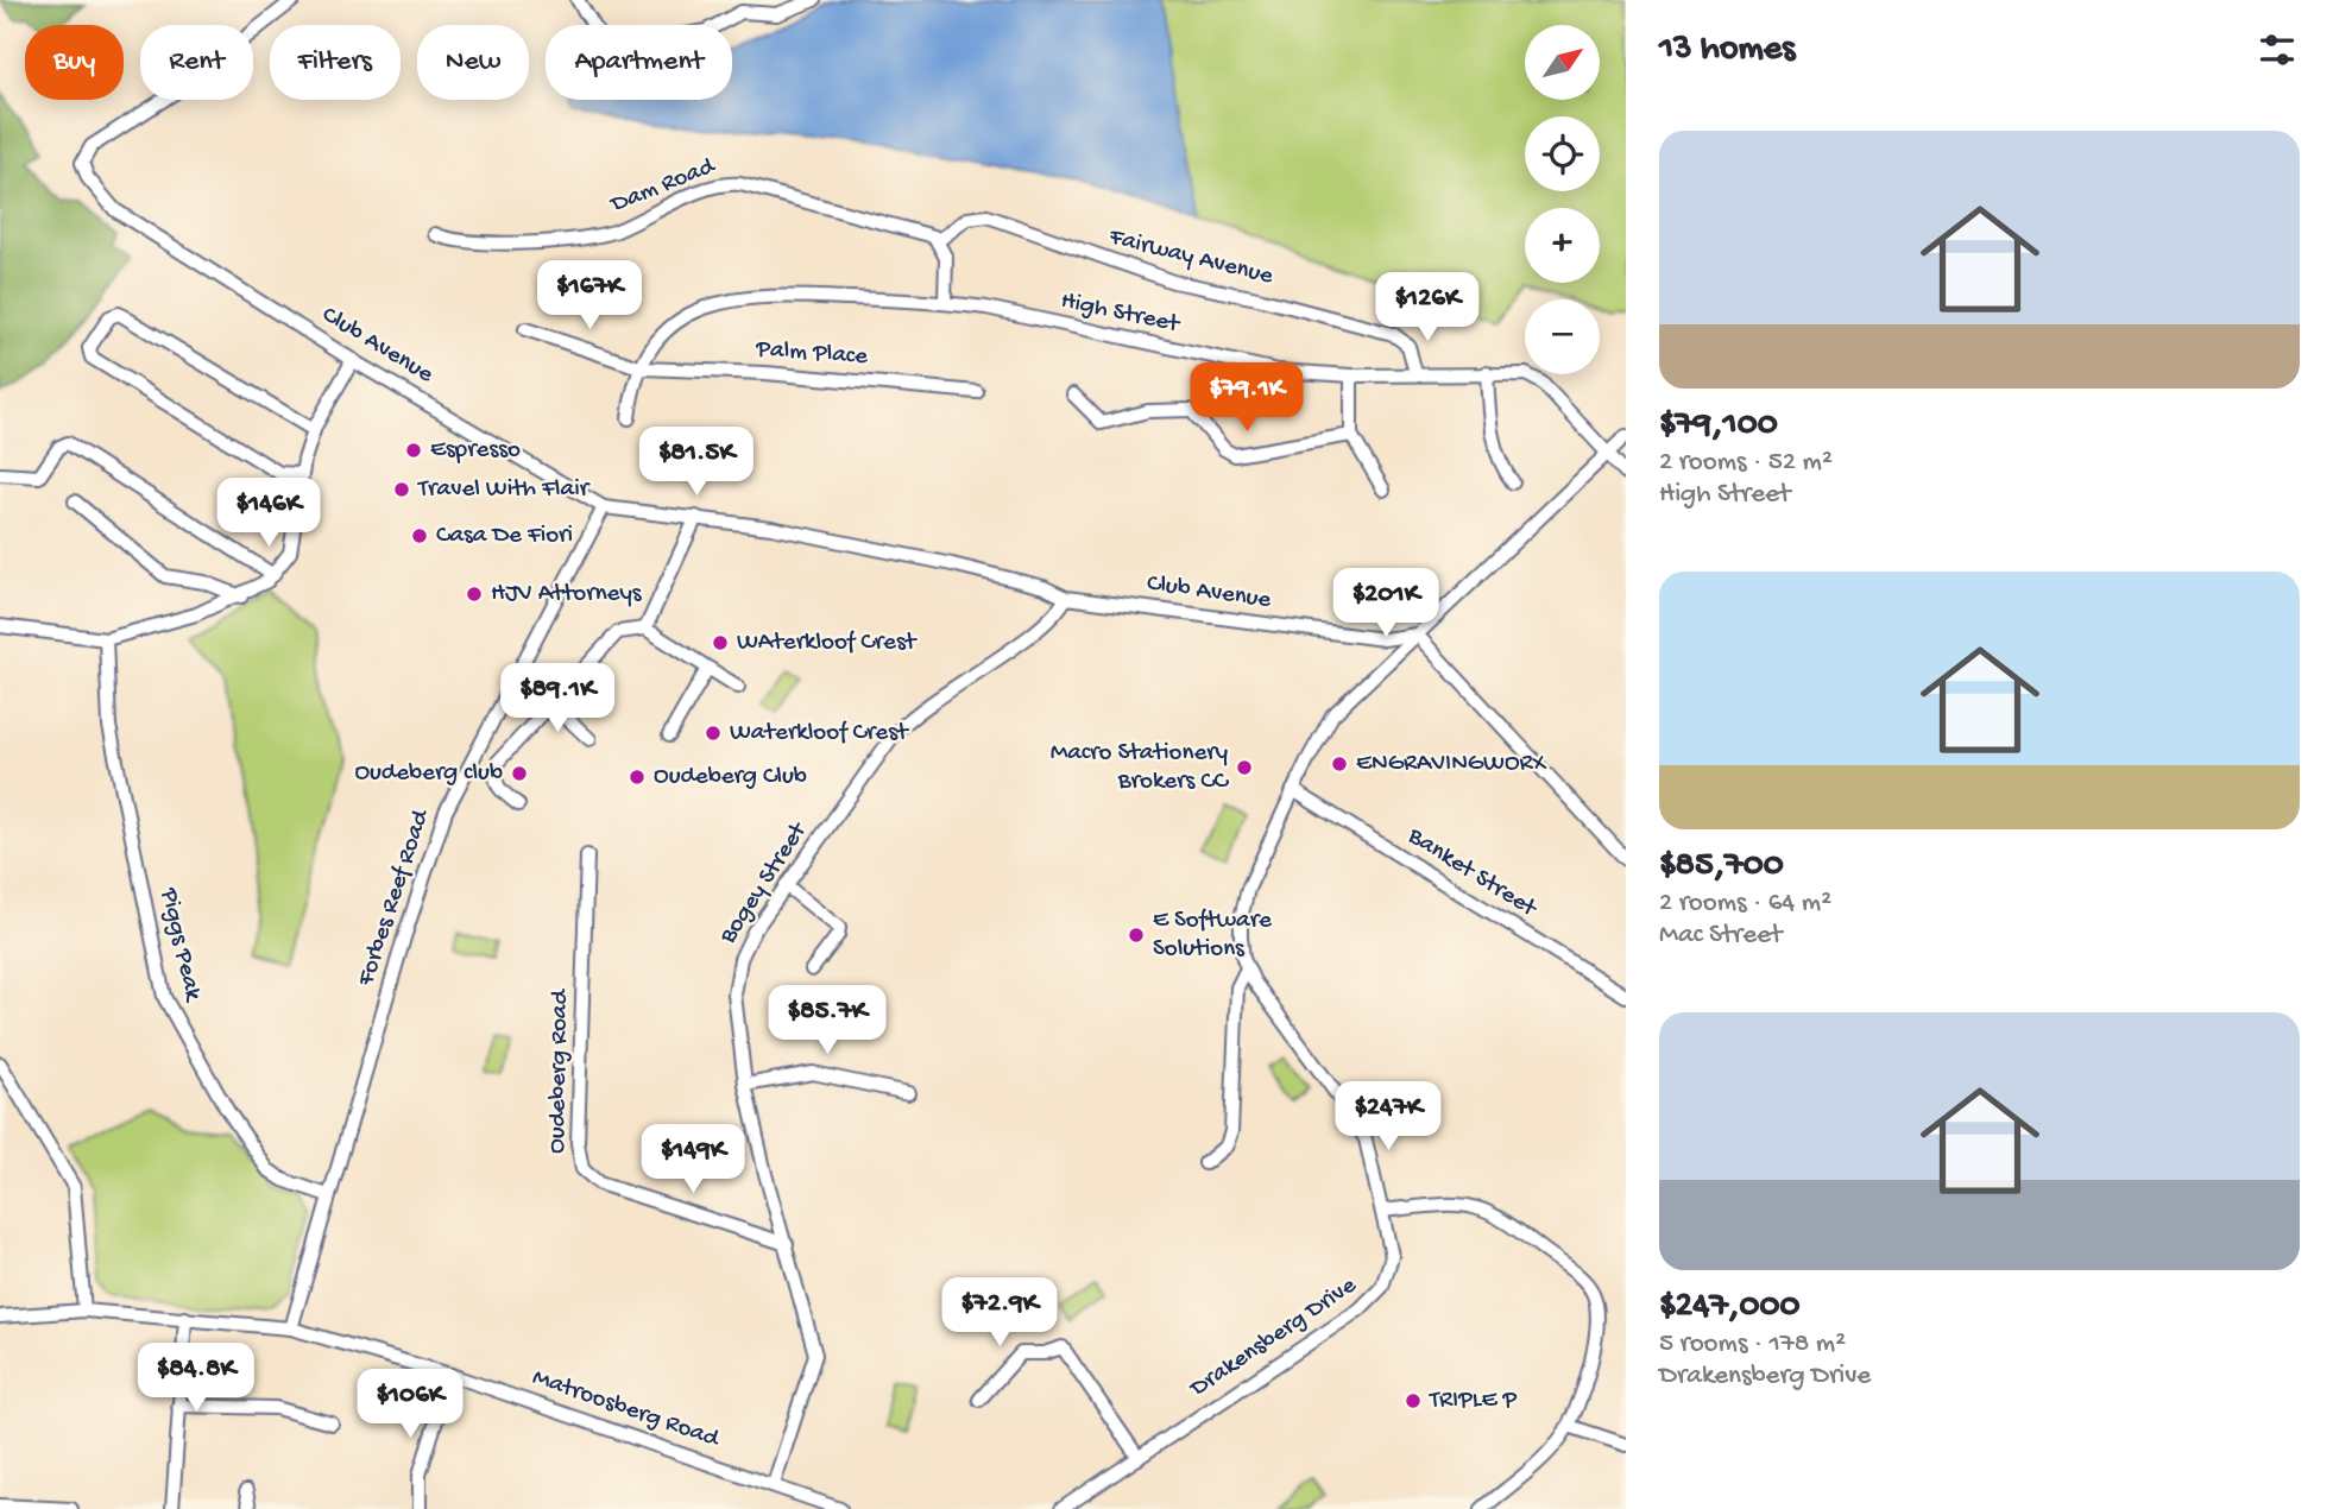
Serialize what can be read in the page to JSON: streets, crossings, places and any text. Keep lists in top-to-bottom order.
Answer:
{
  "streets": {
    "street": [
      "Dam Road",
      "Fairway Avenue",
      "High Street",
      "Club Avenue",
      "Palm Place",
      "Banket Street",
      "Bogey Street",
      "Forbes Reef Road",
      "Piggs Peak",
      "Oudeberg Road",
      "Drakensberg Drive",
      "Matroosberg Road"
    ]
  },
  "crossings": [
    ["Dam Road", "Fairway Avenue"],
    ["Fairway Avenue", "High Street"],
    ["High Street", "Palm Place"],
    ["High Street", "Drakensberg Drive"],
    ["Club Avenue", "Bogey Street"],
    ["Club Avenue", "Forbes Reef Road"],
    ["Club Avenue", "Drakensberg Drive"],
    ["Banket Street", "Drakensberg Drive"],
    ["Bogey Street", "Oudeberg Road"],
    ["Bogey Street", "Matroosberg Road"],
    ["Forbes Reef Road", "Piggs Peak"],
    ["Forbes Reef Road", "Matroosberg Road"]
  ],
  "places": [
    "Espresso",
    "Travel With Flair",
    "Casa De Fiori",
    "HJV Attorneys",
    "WAterkloof Crest",
    "Waterkloof Crest",
    "ENGRAVINGWORX",
    "Macro Stationery Brokers CC",
    "Oudeberg club",
    "Oudeberg Club",
    "E Software Solutions",
    "TRIPLE P"
  ],
  "north": "top right",
  "page": {
    "heading": "13 homes",
    "map_buttons": ["+", "−"],
    "chip": [
      "Buy",
      "Rent",
      "Filters",
      "New",
      "Apartment"
    ],
    "list": [
      {
        "name": "$79,100",
        "note": "2 rooms · 52 m² · High Street"
      },
      {
        "name": "$85,700",
        "note": "2 rooms · 64 m² · Mac Street"
      },
      {
        "name": "$247,000",
        "note": "5 rooms · 178 m² · Drakensberg Drive"
      }
    ],
    "price": [
      "$167K",
      "$126K",
      "$79.1K",
      "$81.5K",
      "$146K",
      "$201K",
      "$89.1K",
      "$85.7K",
      "$247K",
      "$149K",
      "$72.9K",
      "$84.8K",
      "$106K"
    ]
  }
}
